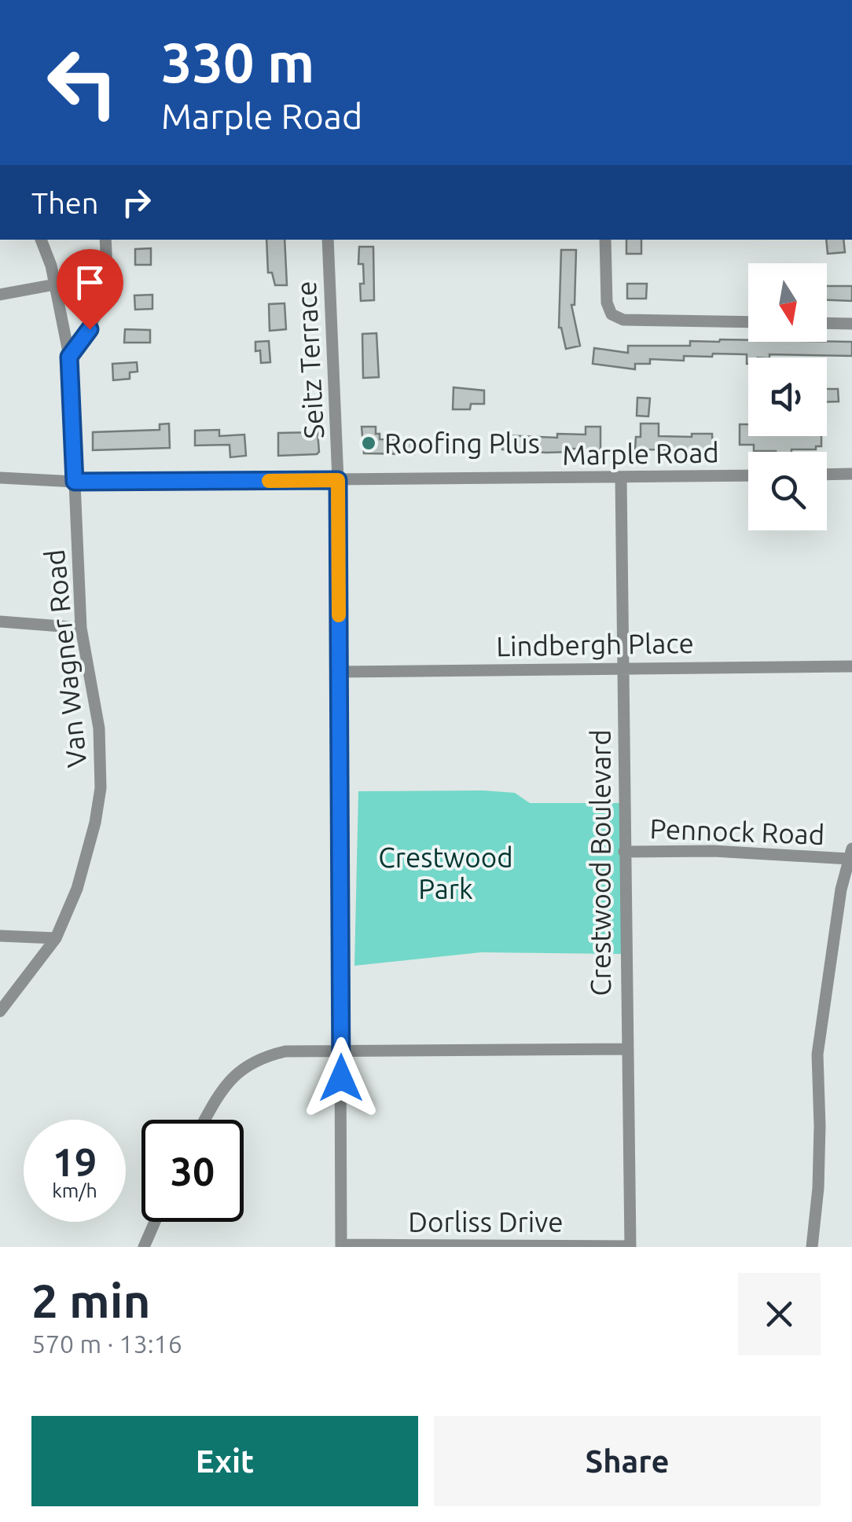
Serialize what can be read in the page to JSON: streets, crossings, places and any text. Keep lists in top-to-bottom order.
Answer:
{
  "streets": {
    "street": [
      "Seitz Terrace",
      "Marple Road",
      "Lindbergh Place",
      "Van Wagner Road",
      "Pennock Road",
      "Crestwood Boulevard",
      "Dorliss Drive"
    ]
  },
  "crossings": [
    ["Seitz Terrace", "Marple Road"],
    ["Seitz Terrace", "Lindbergh Place"],
    ["Seitz Terrace", "Dorliss Drive"],
    ["Marple Road", "Van Wagner Road"],
    ["Marple Road", "Crestwood Boulevard"],
    ["Lindbergh Place", "Crestwood Boulevard"],
    ["Pennock Road", "Crestwood Boulevard"],
    ["Crestwood Boulevard", "Dorliss Drive"]
  ],
  "parks": ["Crestwood Park"],
  "places": ["Roofing Plus"],
  "north": "bottom",
  "page": {
    "turn": ["330 m", "Marple Road"],
    "then": "Then",
    "speed": "19 km/h",
    "limit": "30",
    "heading": ["2 min", "570 m · 13:16"],
    "buttons": ["Exit", "Share"]
  }
}
